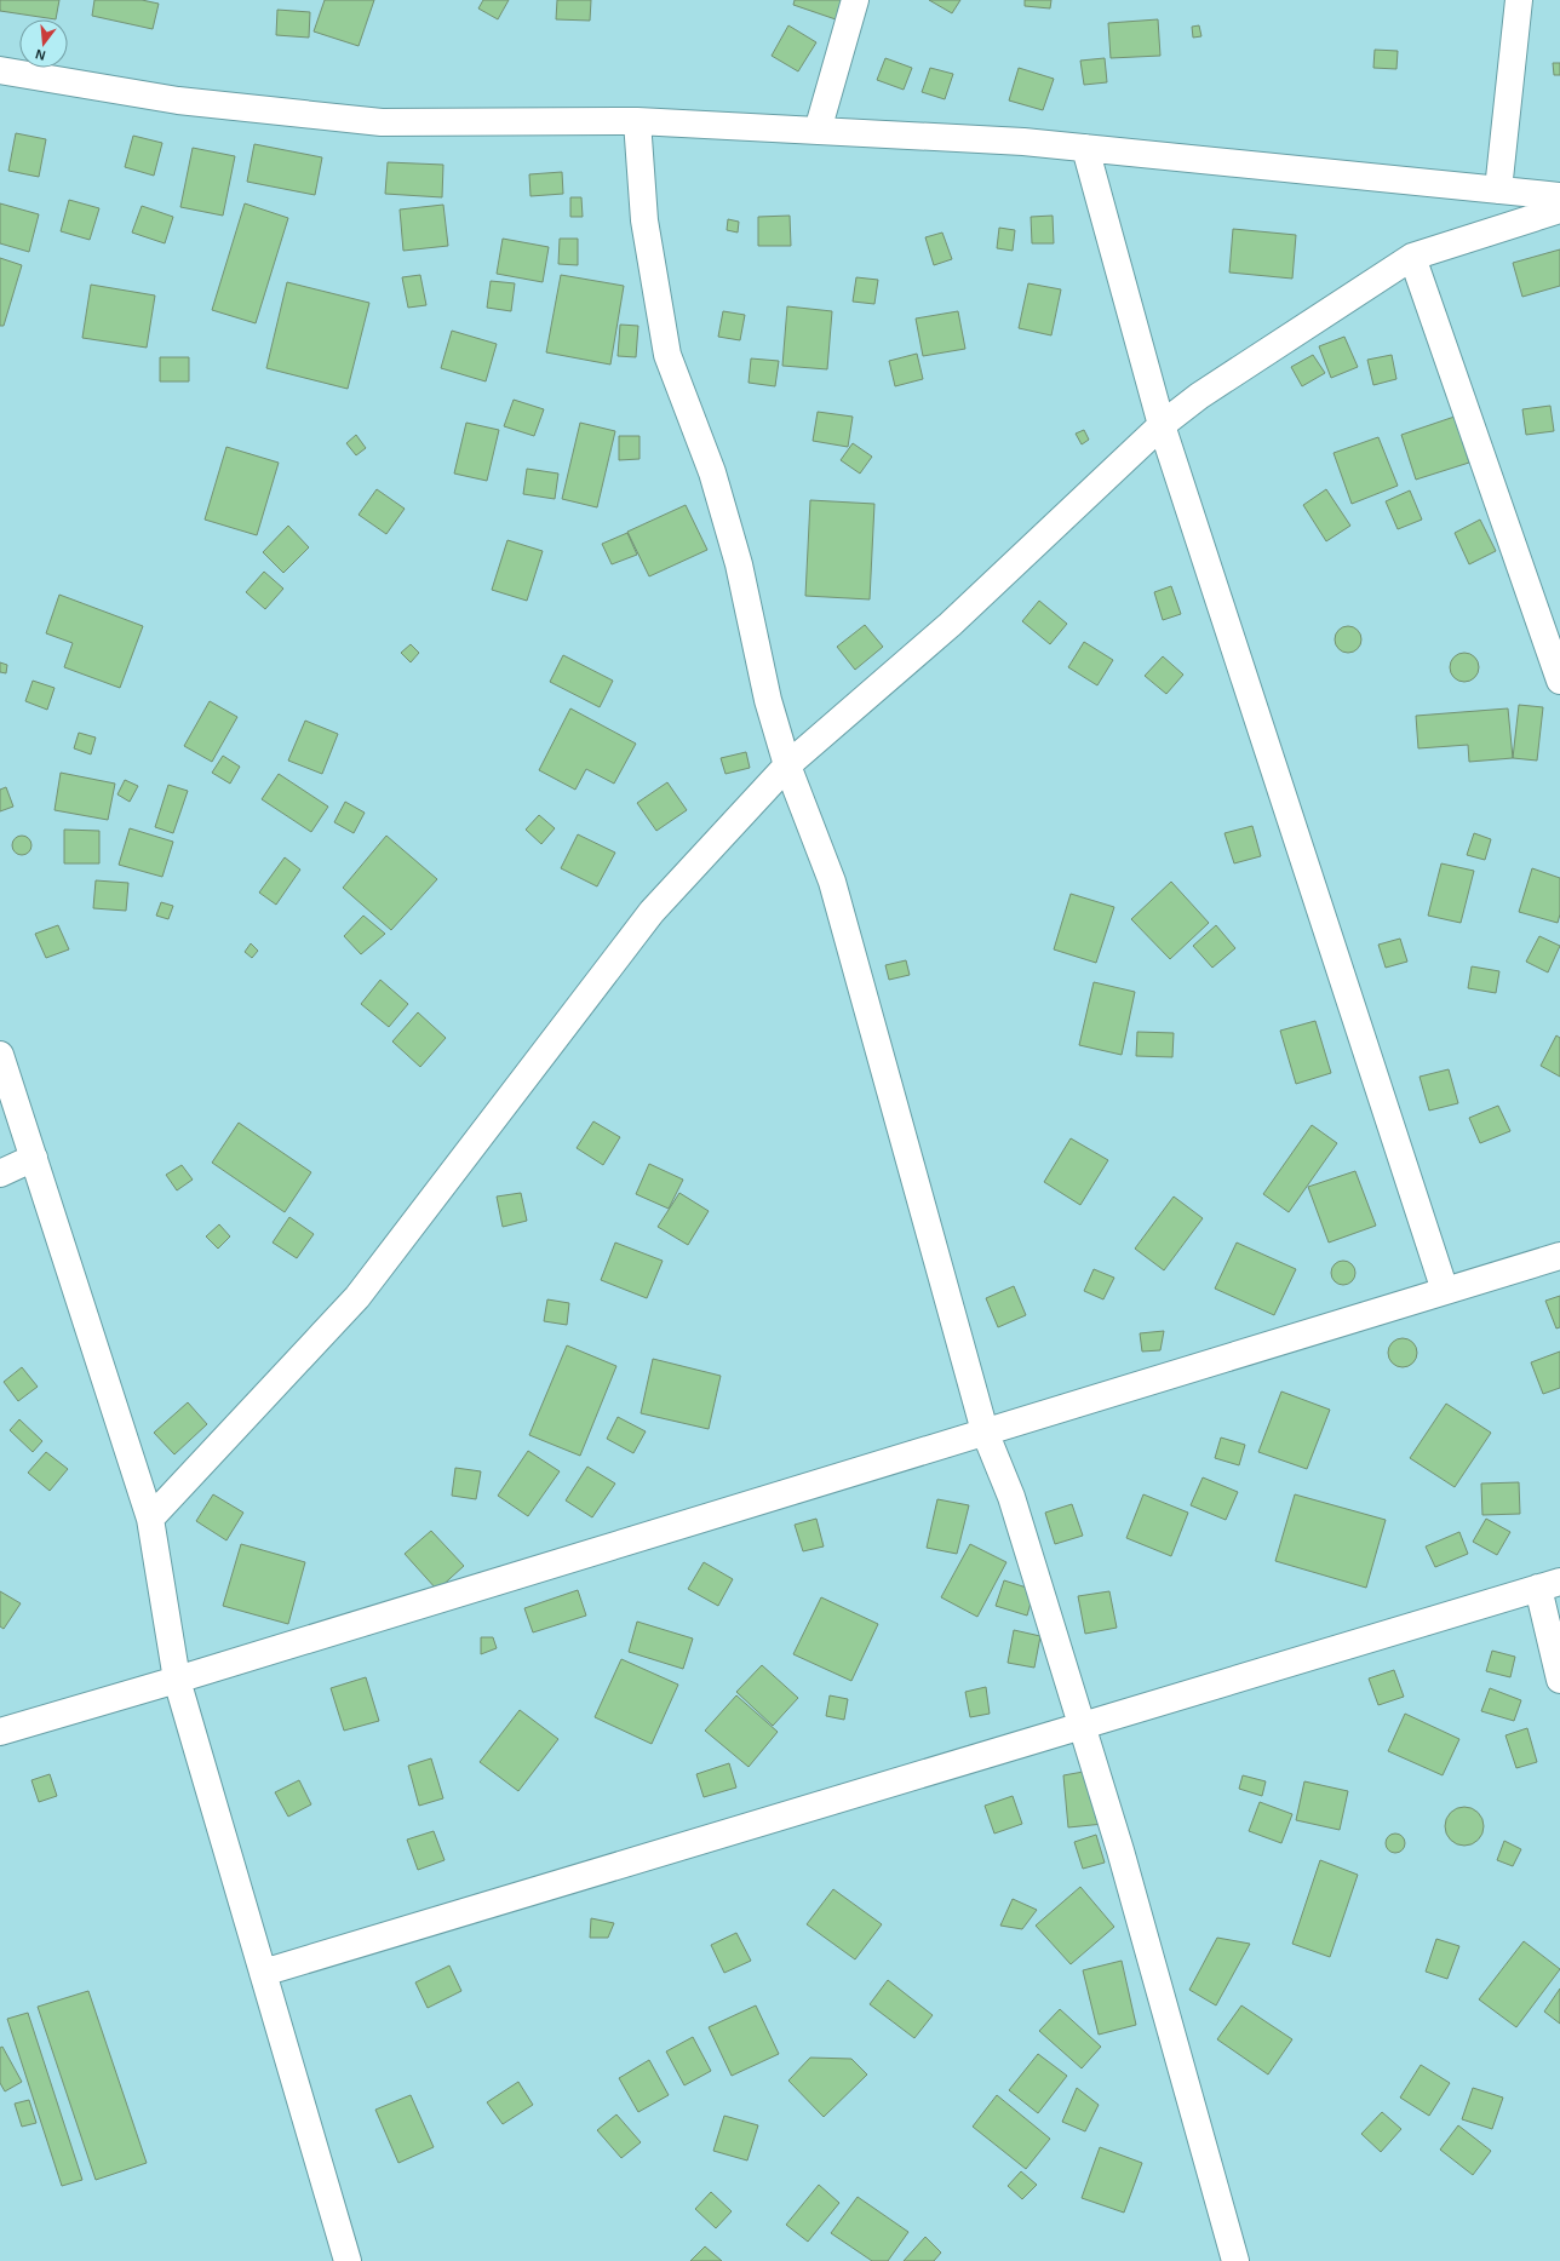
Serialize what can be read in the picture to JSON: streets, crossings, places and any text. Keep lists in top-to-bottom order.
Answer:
{
  "north": "bottom"
}
